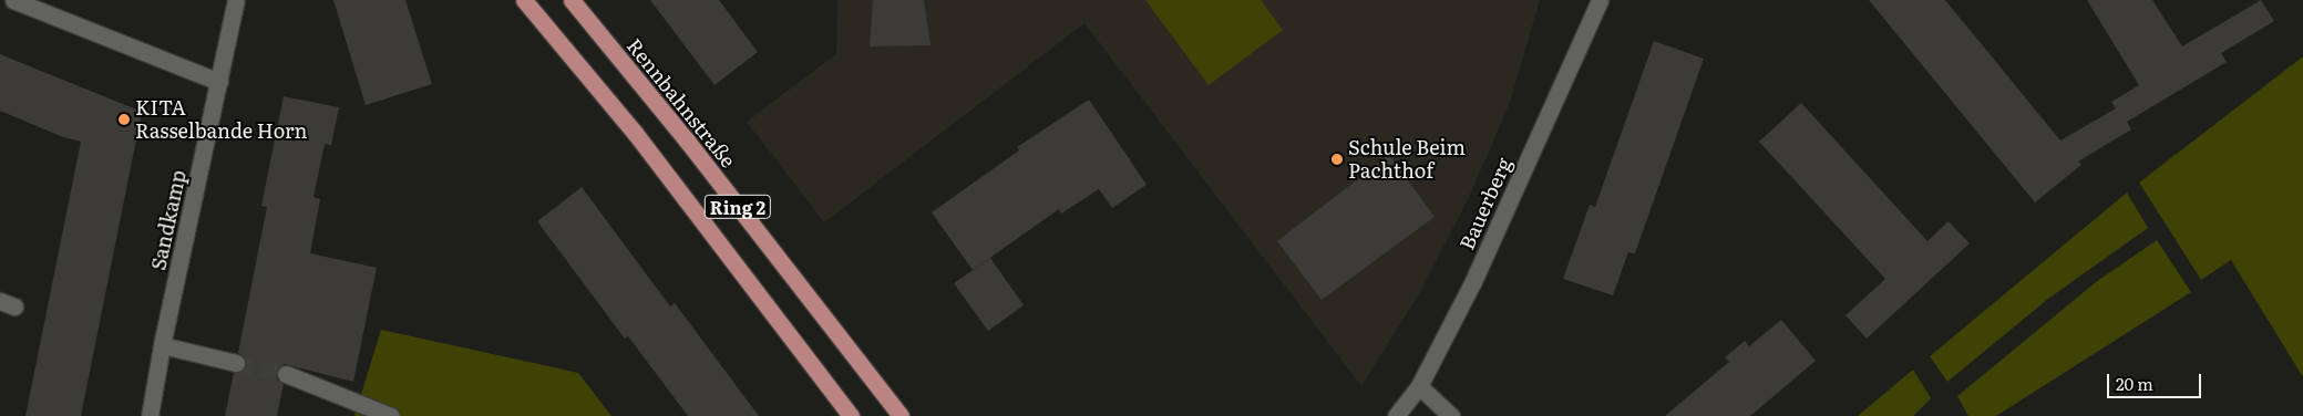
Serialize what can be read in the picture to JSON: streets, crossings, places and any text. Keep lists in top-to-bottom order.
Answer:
{
  "streets": {
    "main road": ["Rennbahnstraße", "Ring 2"],
    "street": ["Bauerberg", "Sandkamp"]
  },
  "places": ["KITA Rasselbande Horn", "Schule Beim Pachthof"],
  "scale_bar": "20 m"
}
